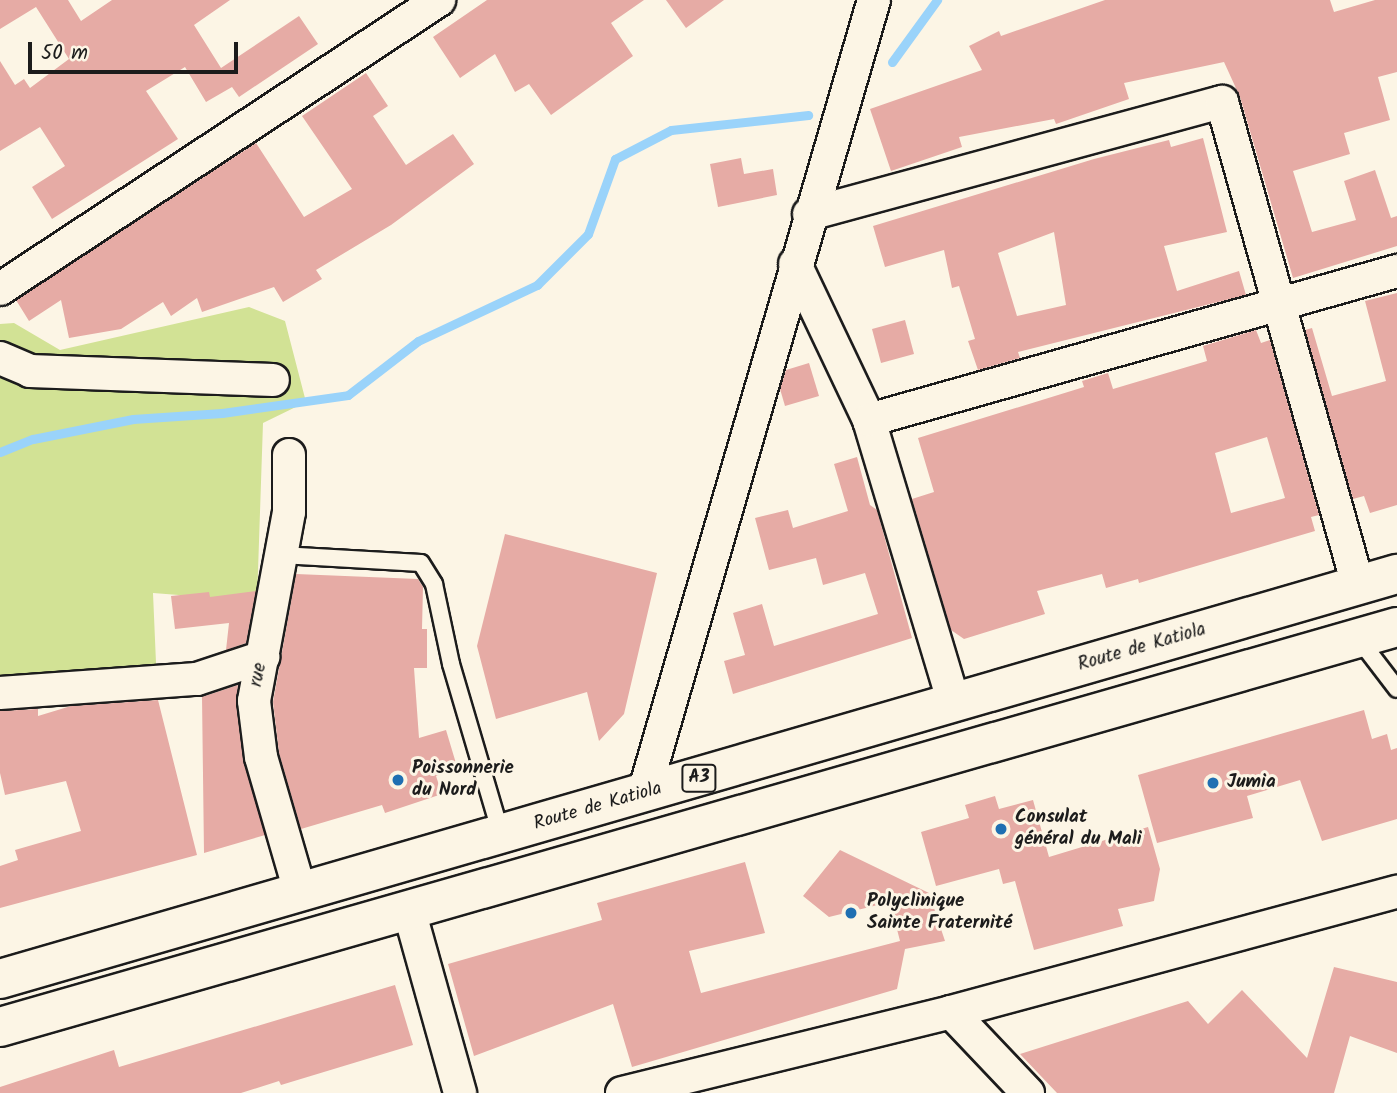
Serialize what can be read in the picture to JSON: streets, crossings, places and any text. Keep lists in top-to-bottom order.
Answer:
{
  "streets": {
    "highway": ["Route de Katiola", "A3"],
    "street": ["rue"]
  },
  "crossings": [
    ["Route de Katiola", "rue"]
  ],
  "places": [
    "Poissonnerie du Nord",
    "Jumia",
    "Consulat général du Mali",
    "Polyclinique Sainte Fraternité"
  ],
  "scale_bar": "50 m"
}
